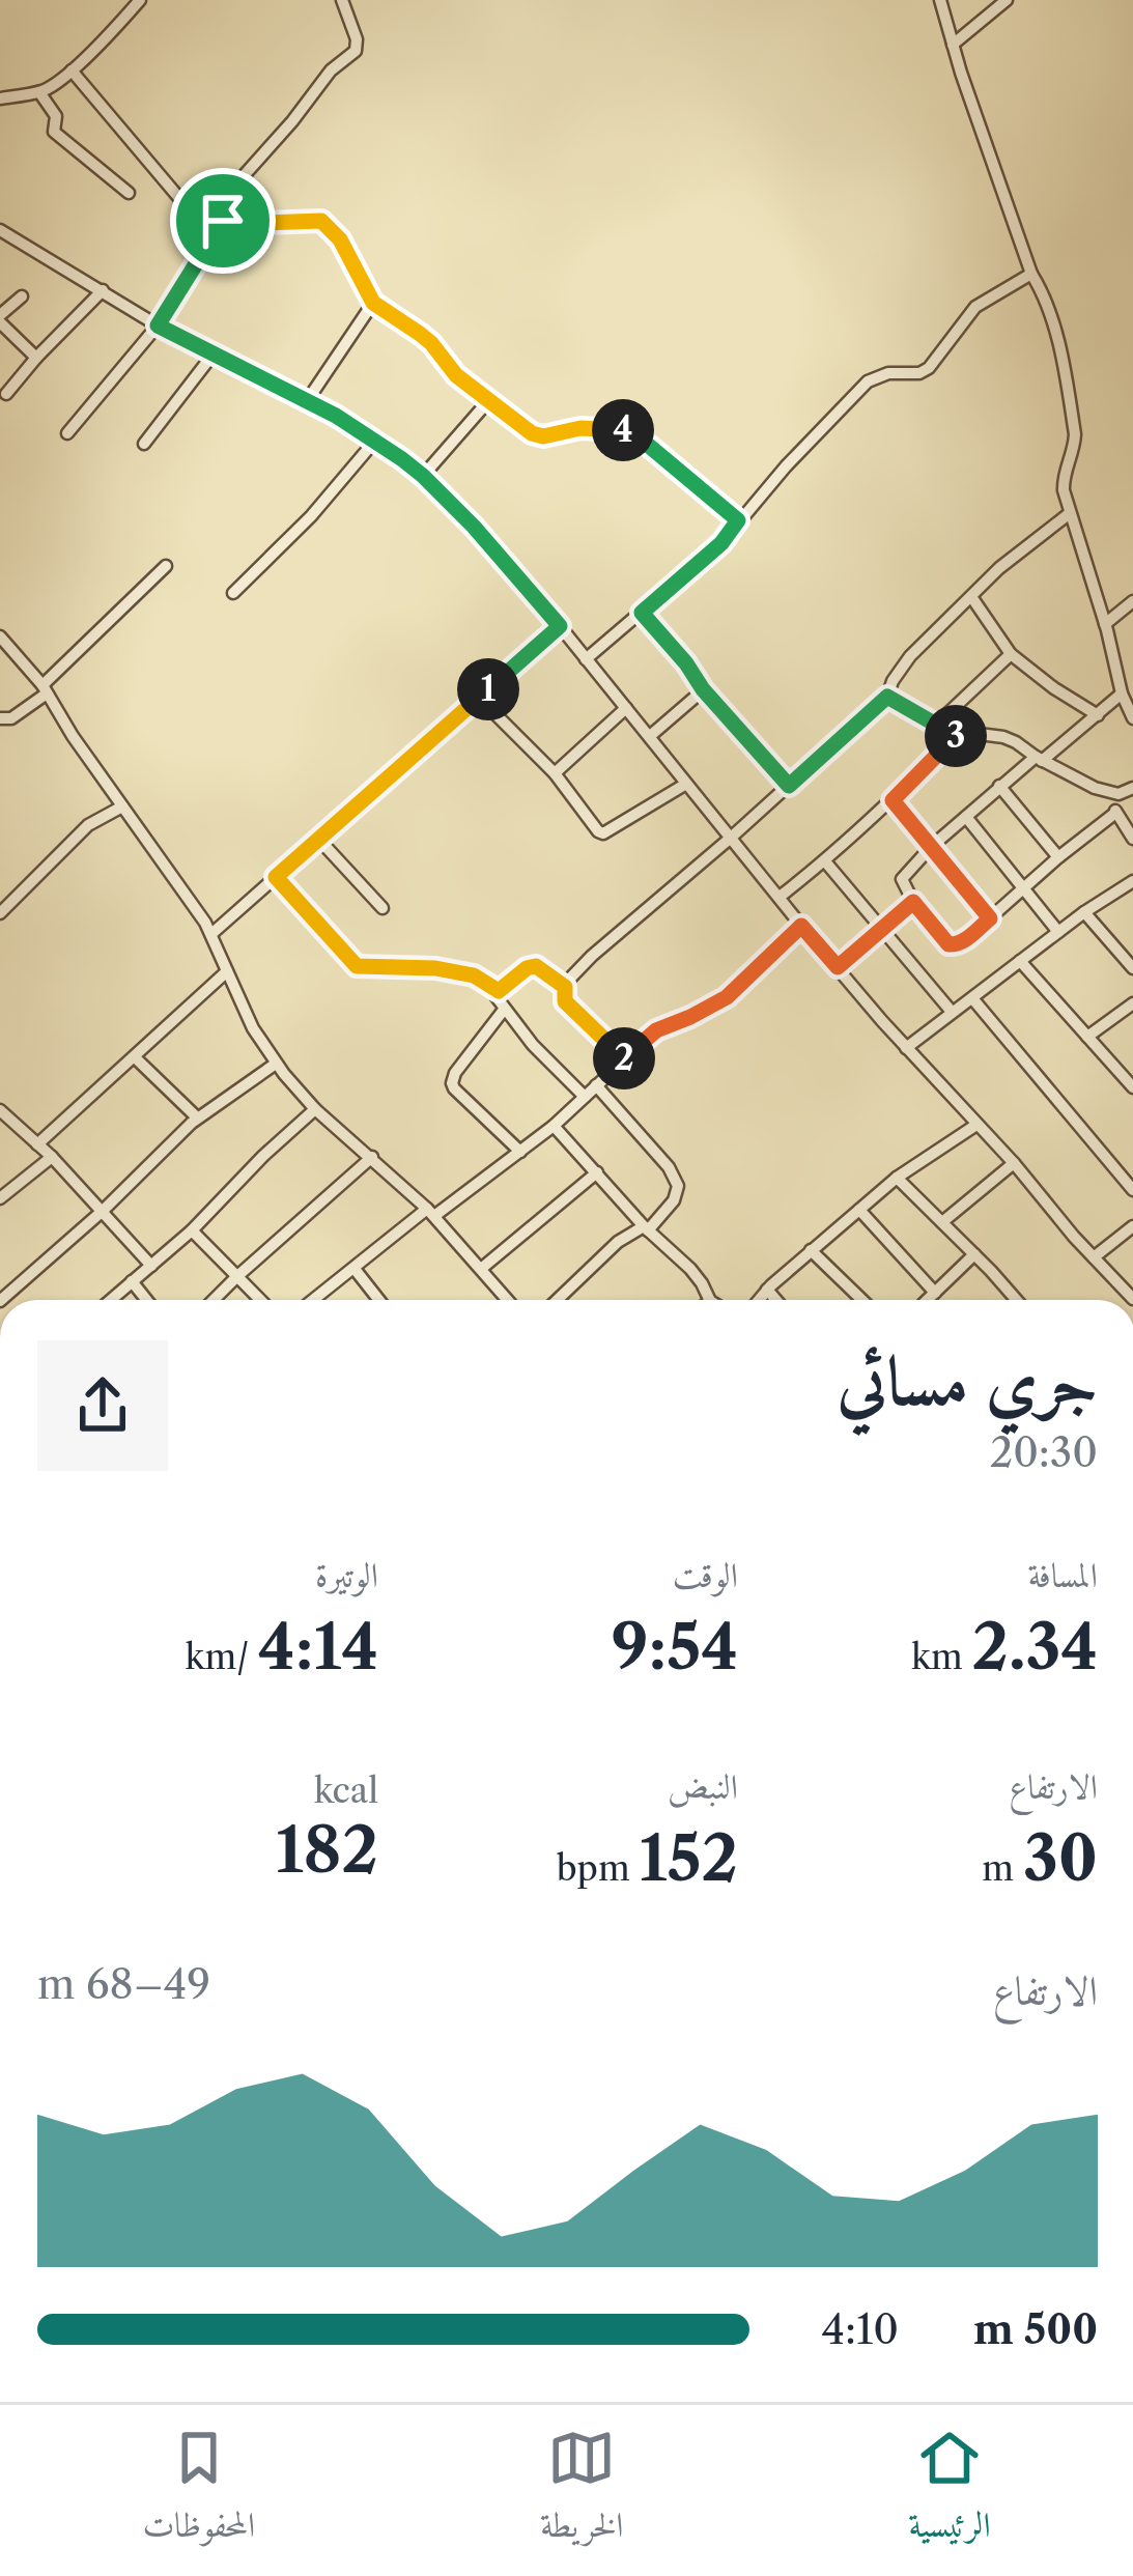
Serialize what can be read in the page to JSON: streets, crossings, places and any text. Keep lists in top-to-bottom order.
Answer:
{
  "page": {
    "pins": [
      "4",
      "1",
      "3",
      "2"
    ],
    "heading": ["جري مسائي", "20:30"],
    "stats": [
      ["المسافة", "2.34 km"],
      ["الوقت", "9:54"],
      ["الوتيرة", "4:14 /km"],
      ["الارتفاع", "30 m"],
      ["النبض", "152 bpm"],
      ["kcal", "182"]
    ],
    "chart": ["الارتفاع", "49–68 m"],
    "list": [
      {
        "name": "500 m",
        "note": "4:10"
      }
    ],
    "tabs": ["الرئيسية", "الخريطة", "المحفوظات"]
  }
}
